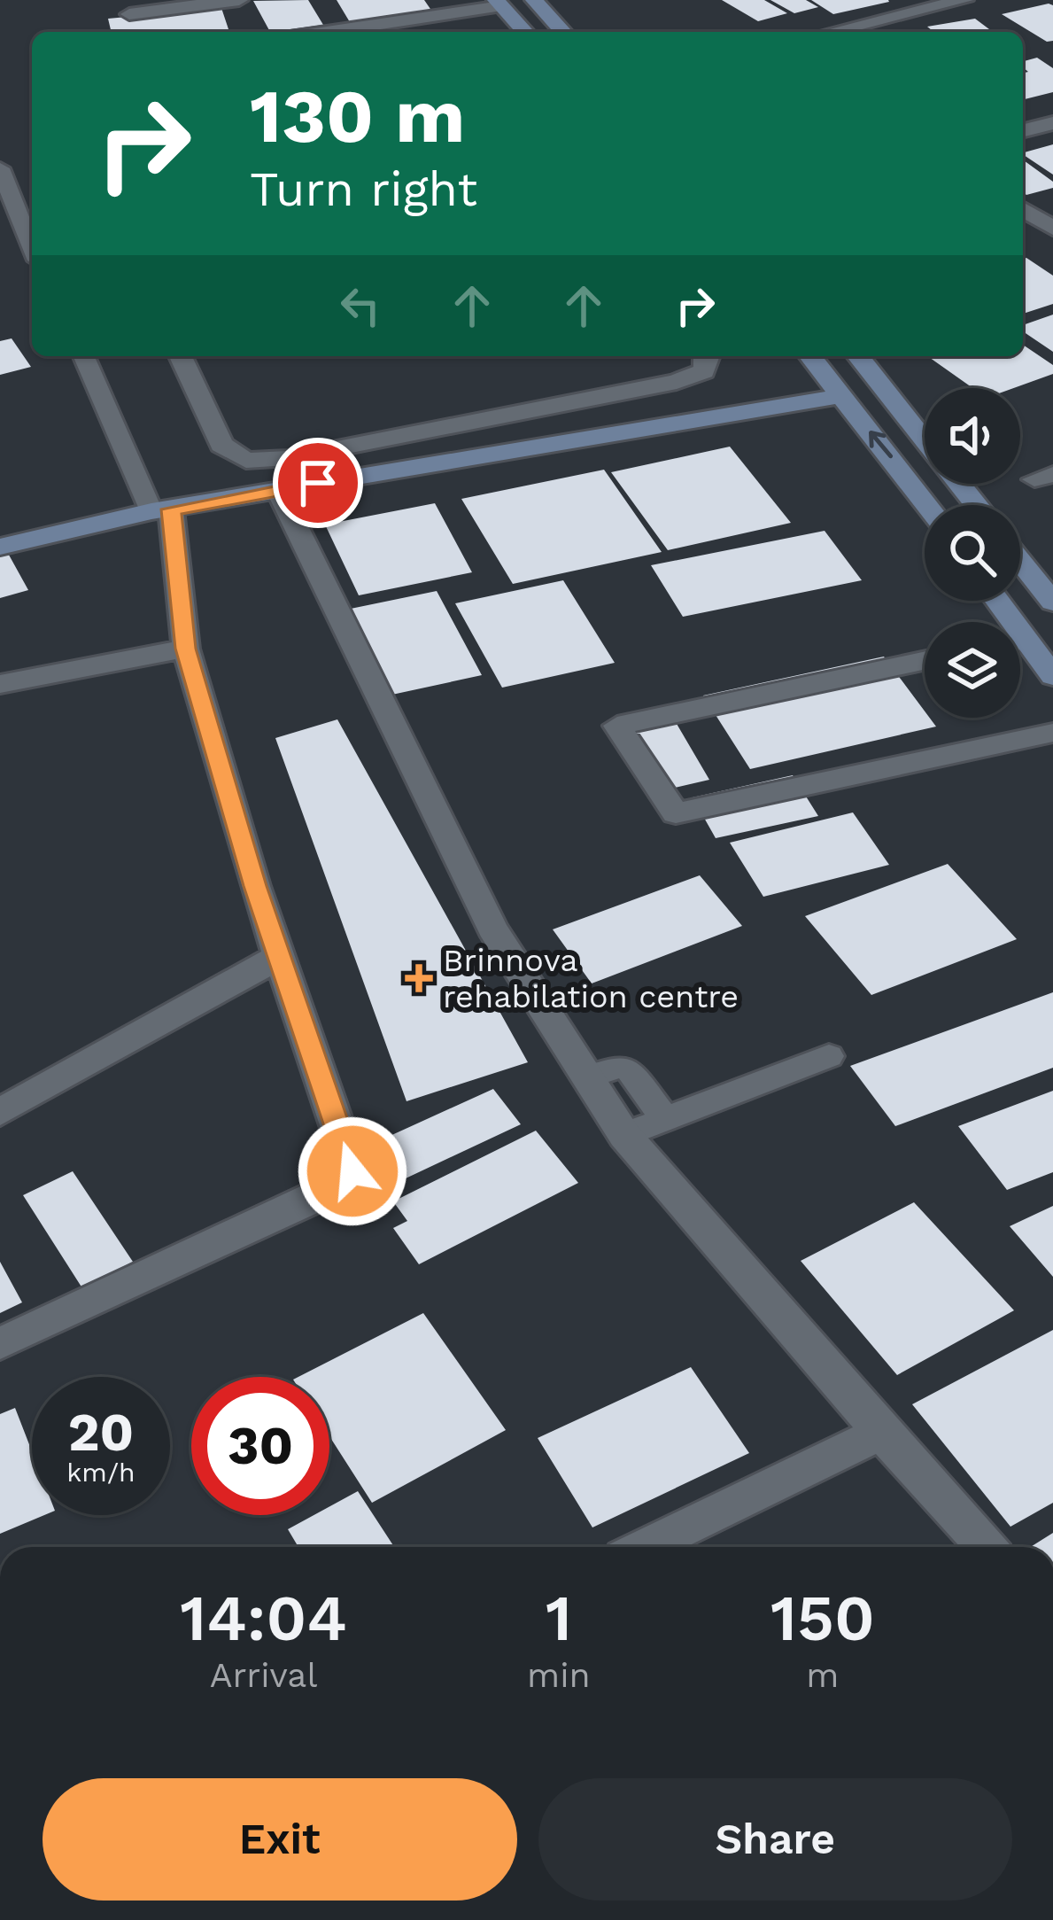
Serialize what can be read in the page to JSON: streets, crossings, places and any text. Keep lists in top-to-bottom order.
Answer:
{
  "places": {
    "health": ["Brinnova rehabilation centre"]
  },
  "page": {
    "turn": ["130 m", "Turn right"],
    "speed": "20 km/h",
    "limit": "30",
    "eta": [
      "14:04",
      "Arrival",
      "1",
      "min",
      "150",
      "m"
    ],
    "buttons": ["Exit", "Share"]
  }
}
